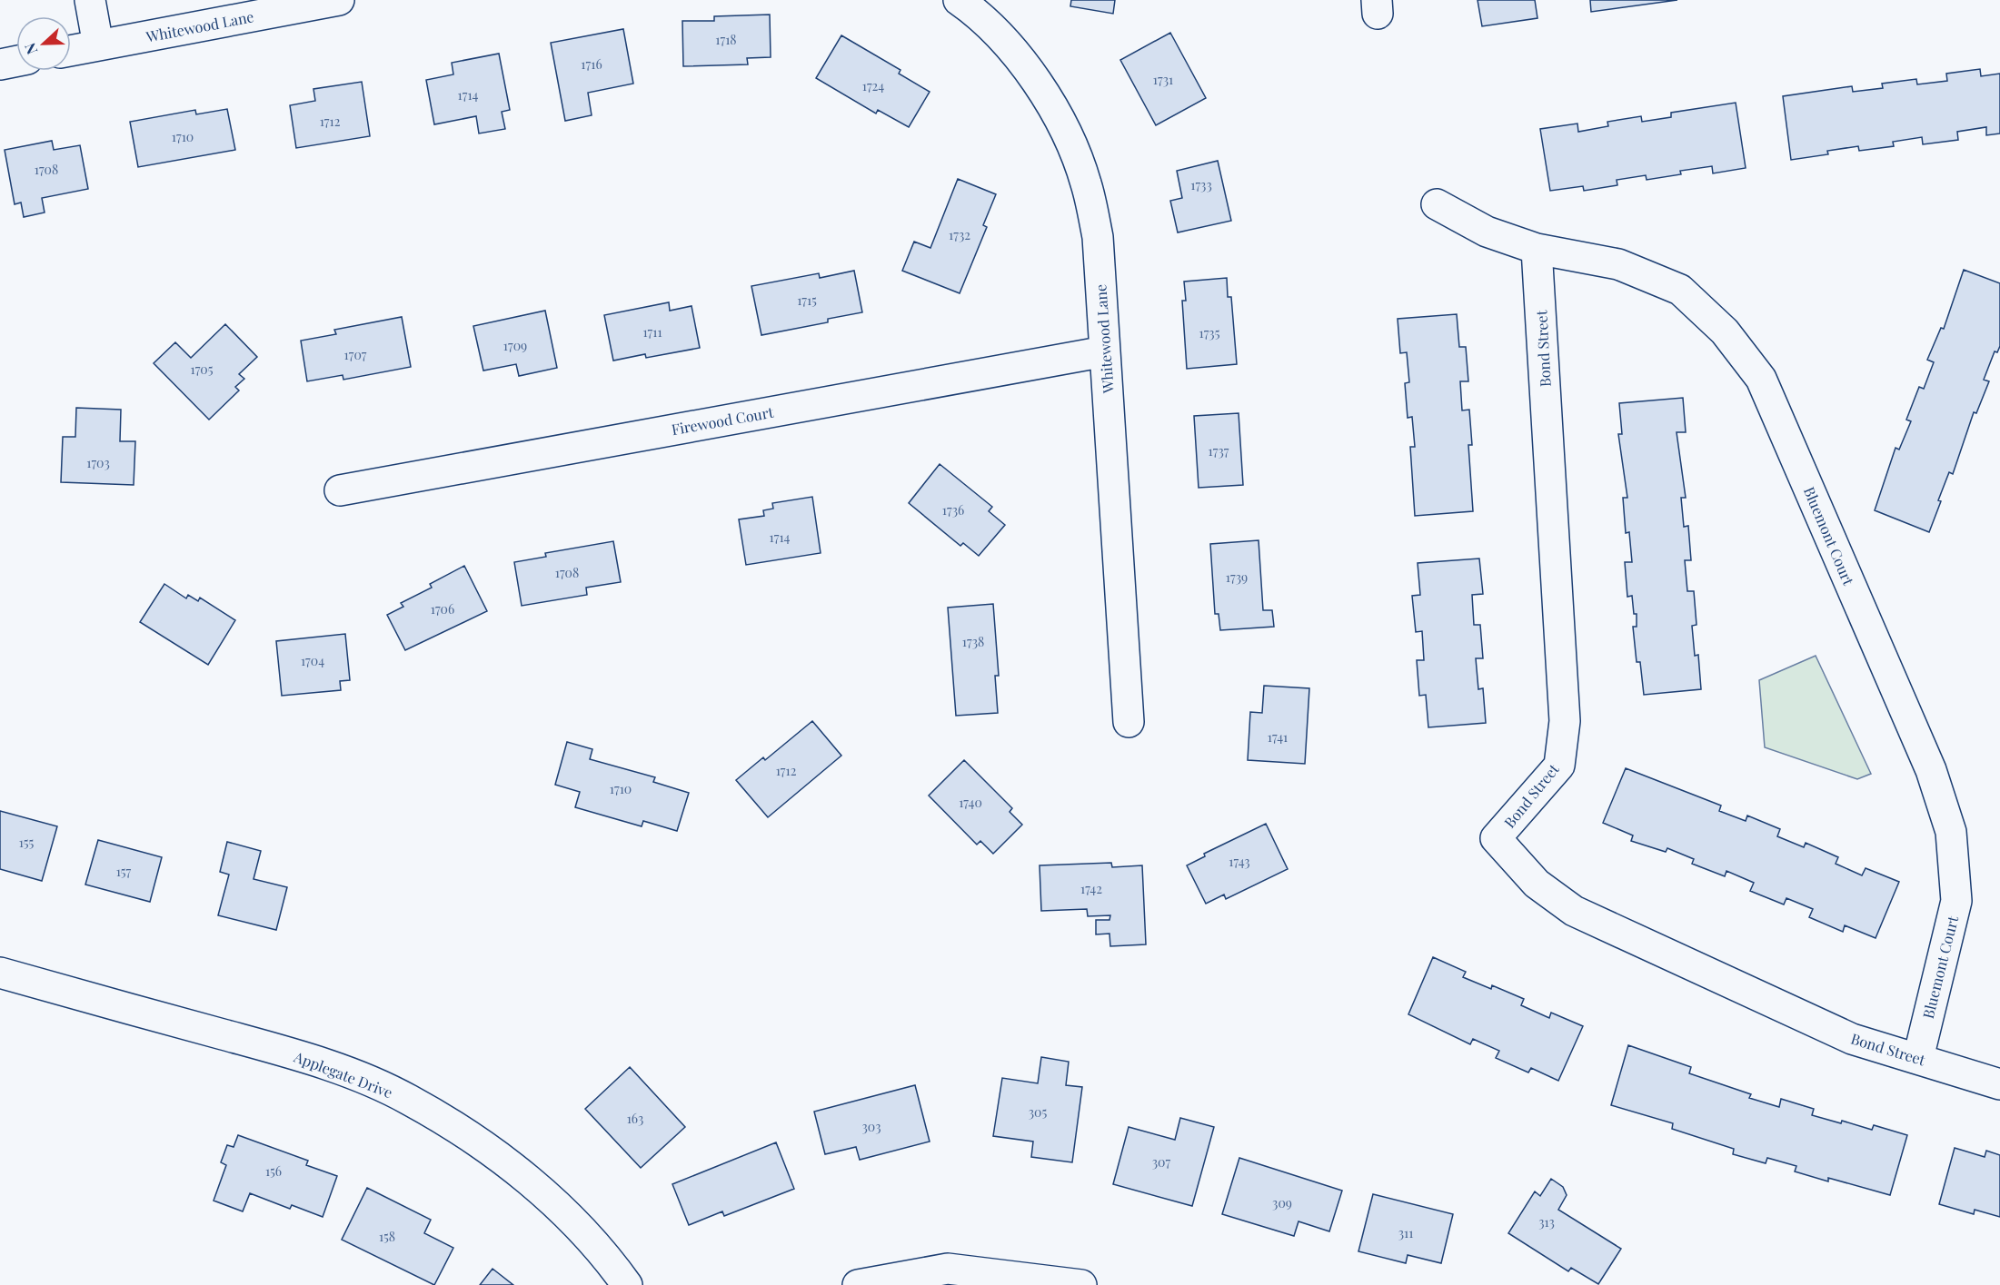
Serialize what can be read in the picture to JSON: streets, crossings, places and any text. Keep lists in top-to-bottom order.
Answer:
{
  "streets": {
    "street": [
      "Whitewood Lane",
      "Bond Street",
      "Firewood Court",
      "Bluemont Court",
      "Applegate Drive"
    ]
  },
  "crossings": [
    ["Whitewood Lane", "Firewood Court"],
    ["Bond Street", "Bluemont Court"]
  ],
  "house_numbers": [
    "1718",
    "1716",
    "1731",
    "1724",
    "1714",
    "1712",
    "1710",
    "1708",
    "1733",
    "1732",
    "1715",
    "1711",
    "1735",
    "1709",
    "1707",
    "1705",
    "1737",
    "1703",
    "1736",
    "1714",
    "1708",
    "1739",
    "1706",
    "1738",
    "1704",
    "1741",
    "1712",
    "1710",
    "1740",
    "155",
    "1743",
    "157",
    "1742",
    "305",
    "163",
    "303",
    "307",
    "156",
    "309",
    "313",
    "311",
    "158"
  ],
  "north": "left"
}
